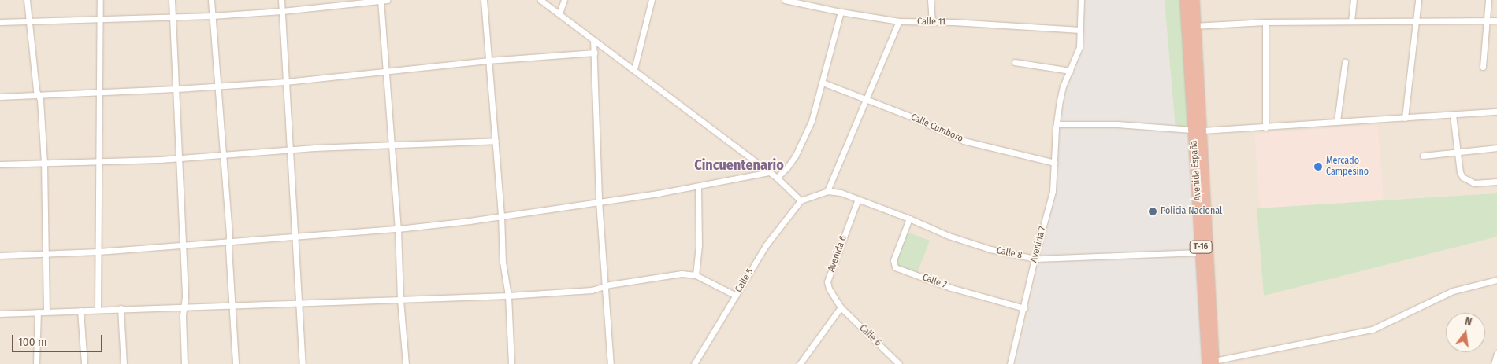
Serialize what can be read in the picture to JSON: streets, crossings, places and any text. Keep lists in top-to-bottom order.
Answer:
{
  "streets": {
    "highway": ["Avenida España", "T-16"],
    "street": [
      "Calle 11",
      "Calle Cumboro",
      "Avenida 7",
      "Calle 8",
      "Avenida 6",
      "Calle 5",
      "Calle 7",
      "Calle 6"
    ]
  },
  "crossings": [
    ["Calle 11", "Avenida 7"],
    ["Calle Cumboro", "Avenida 7"],
    ["Avenida España", "Calle 8"],
    ["Avenida 7", "Calle 8"],
    ["Avenida 7", "Calle 7"],
    ["Calle 8", "Avenida 6"],
    ["Calle 8", "Calle 7"],
    ["Avenida 6", "Calle 6"]
  ],
  "districts": ["Cincuentenario"],
  "places": ["Mercado Campesino", "Policia Nacional"],
  "scale_bar": "100 m",
  "north": "top"
}
